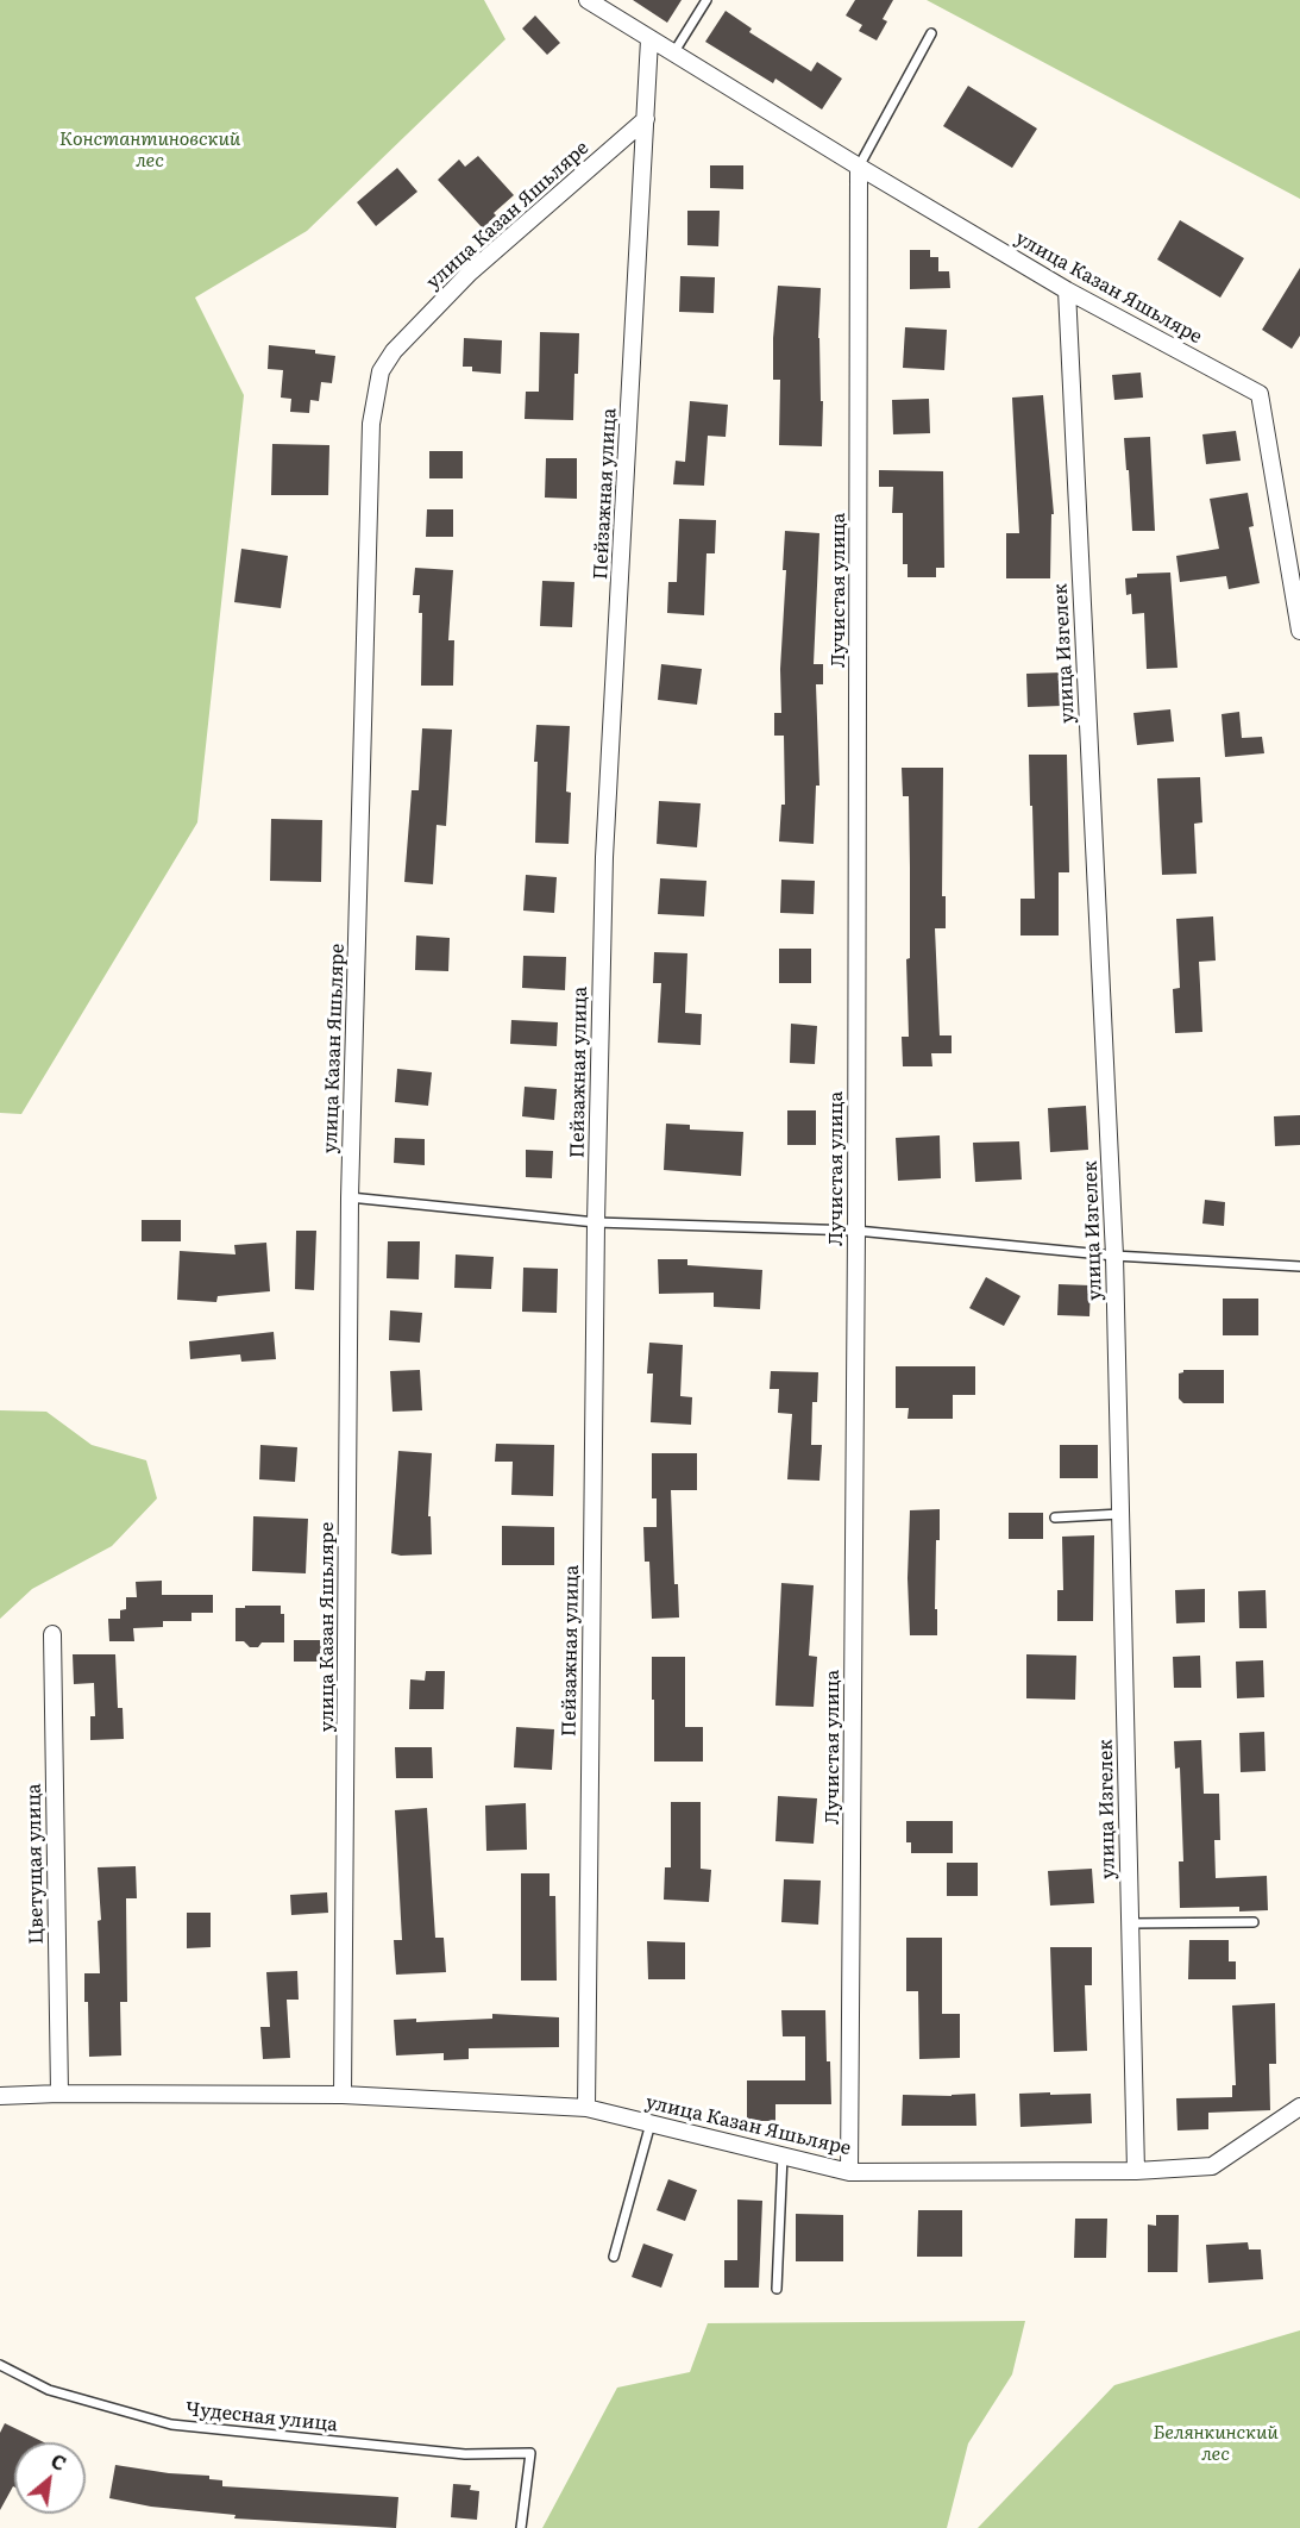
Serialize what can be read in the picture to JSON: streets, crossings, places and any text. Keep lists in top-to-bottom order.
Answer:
{
  "streets": {
    "street": [
      "улица Казан Яшьляре",
      "Пейзажная улица",
      "Лучистая улица",
      "улица Изгелек",
      "Цветущая улица"
    ],
    "lane": ["Чудесная улица"]
  },
  "crossings": [
    ["улица Казан Яшьляре", "Пейзажная улица"],
    ["улица Казан Яшьляре", "Лучистая улица"],
    ["улица Казан Яшьляре", "улица Изгелек"],
    ["улица Казан Яшьляре", "Цветущая улица"]
  ],
  "parks": ["Константиновский лес", "Белянкинский лес"],
  "north": "top right"
}
